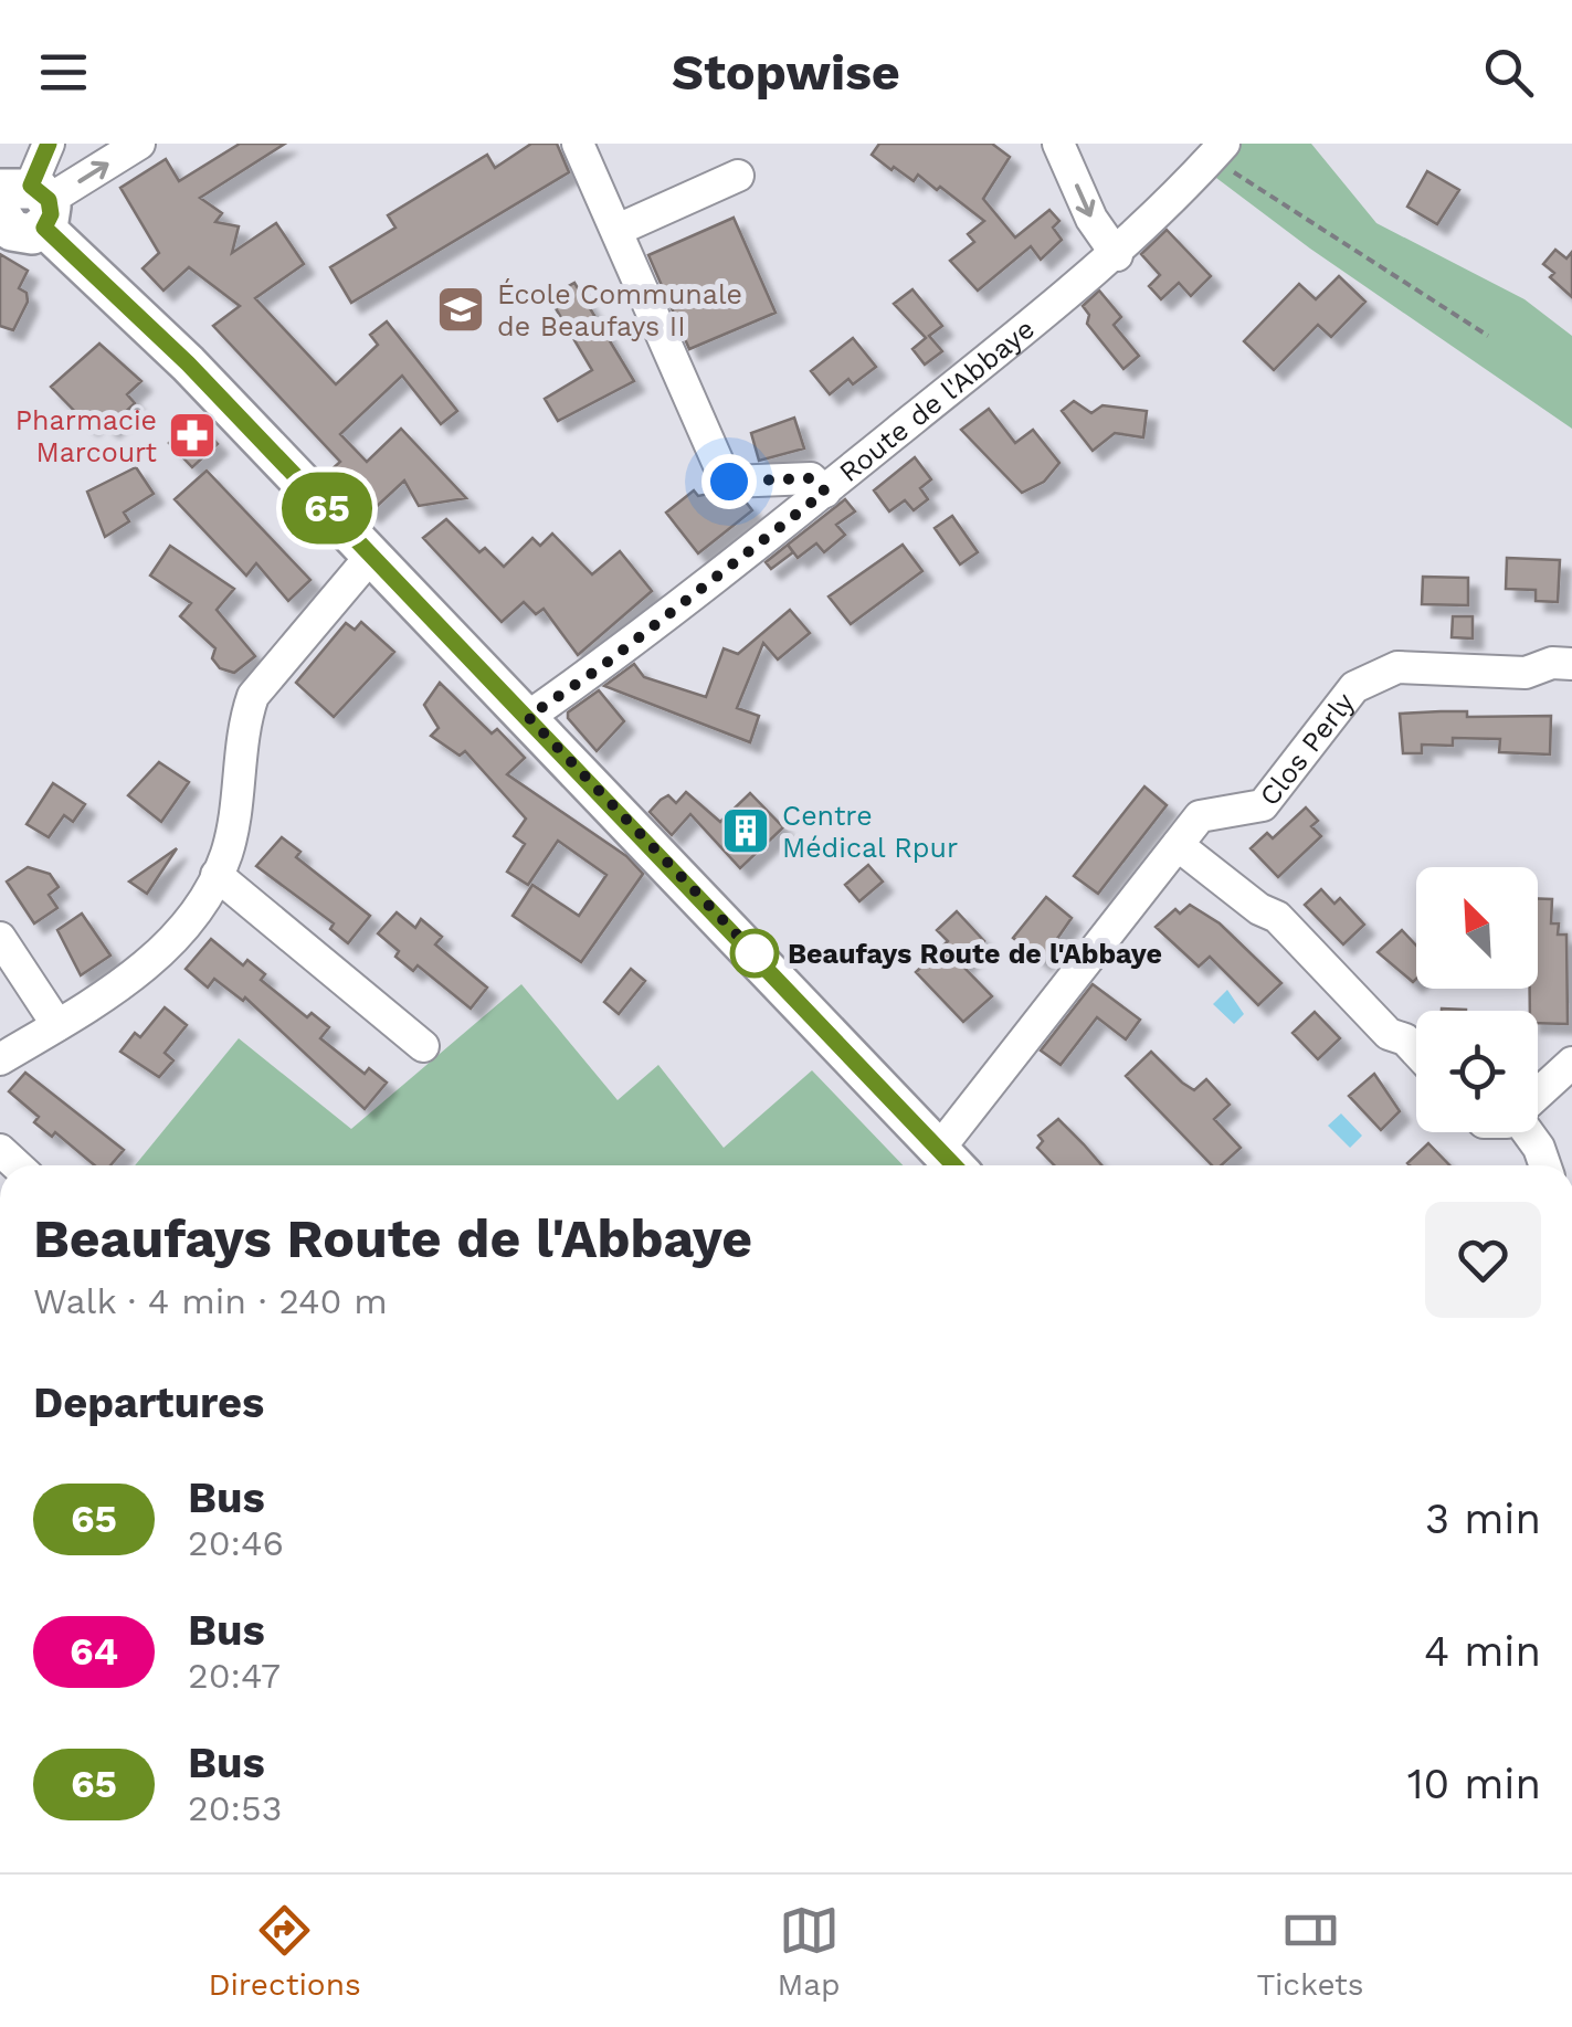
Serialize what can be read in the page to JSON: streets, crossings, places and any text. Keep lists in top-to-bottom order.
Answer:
{
  "streets": {
    "street": ["Route de l'Abbaye", "Clos Perly"]
  },
  "places": {
    "school or university": ["École Communale de Beaufays II"],
    "pharmacy": ["Pharmacie Marcourt"],
    "building": ["Centre Médical Rpur"],
    "other": ["Beaufays Route de l'Abbaye"]
  },
  "lines": ["bus line 65"],
  "north": "top left",
  "page": {
    "header": "Stopwise",
    "on_map": "65",
    "heading": [
      ["Beaufays Route de l'Abbaye", "Walk · 4 min · 240 m"],
      "Departures"
    ],
    "list": [
      {
        "mark": "65",
        "name": "Bus",
        "note": "20:46",
        "value": "3 min"
      },
      {
        "mark": "64",
        "name": "Bus",
        "note": "20:47",
        "value": "4 min"
      },
      {
        "mark": "65",
        "name": "Bus",
        "note": "20:53",
        "value": "10 min"
      }
    ],
    "tabs": ["Directions", "Map", "Tickets"]
  }
}
